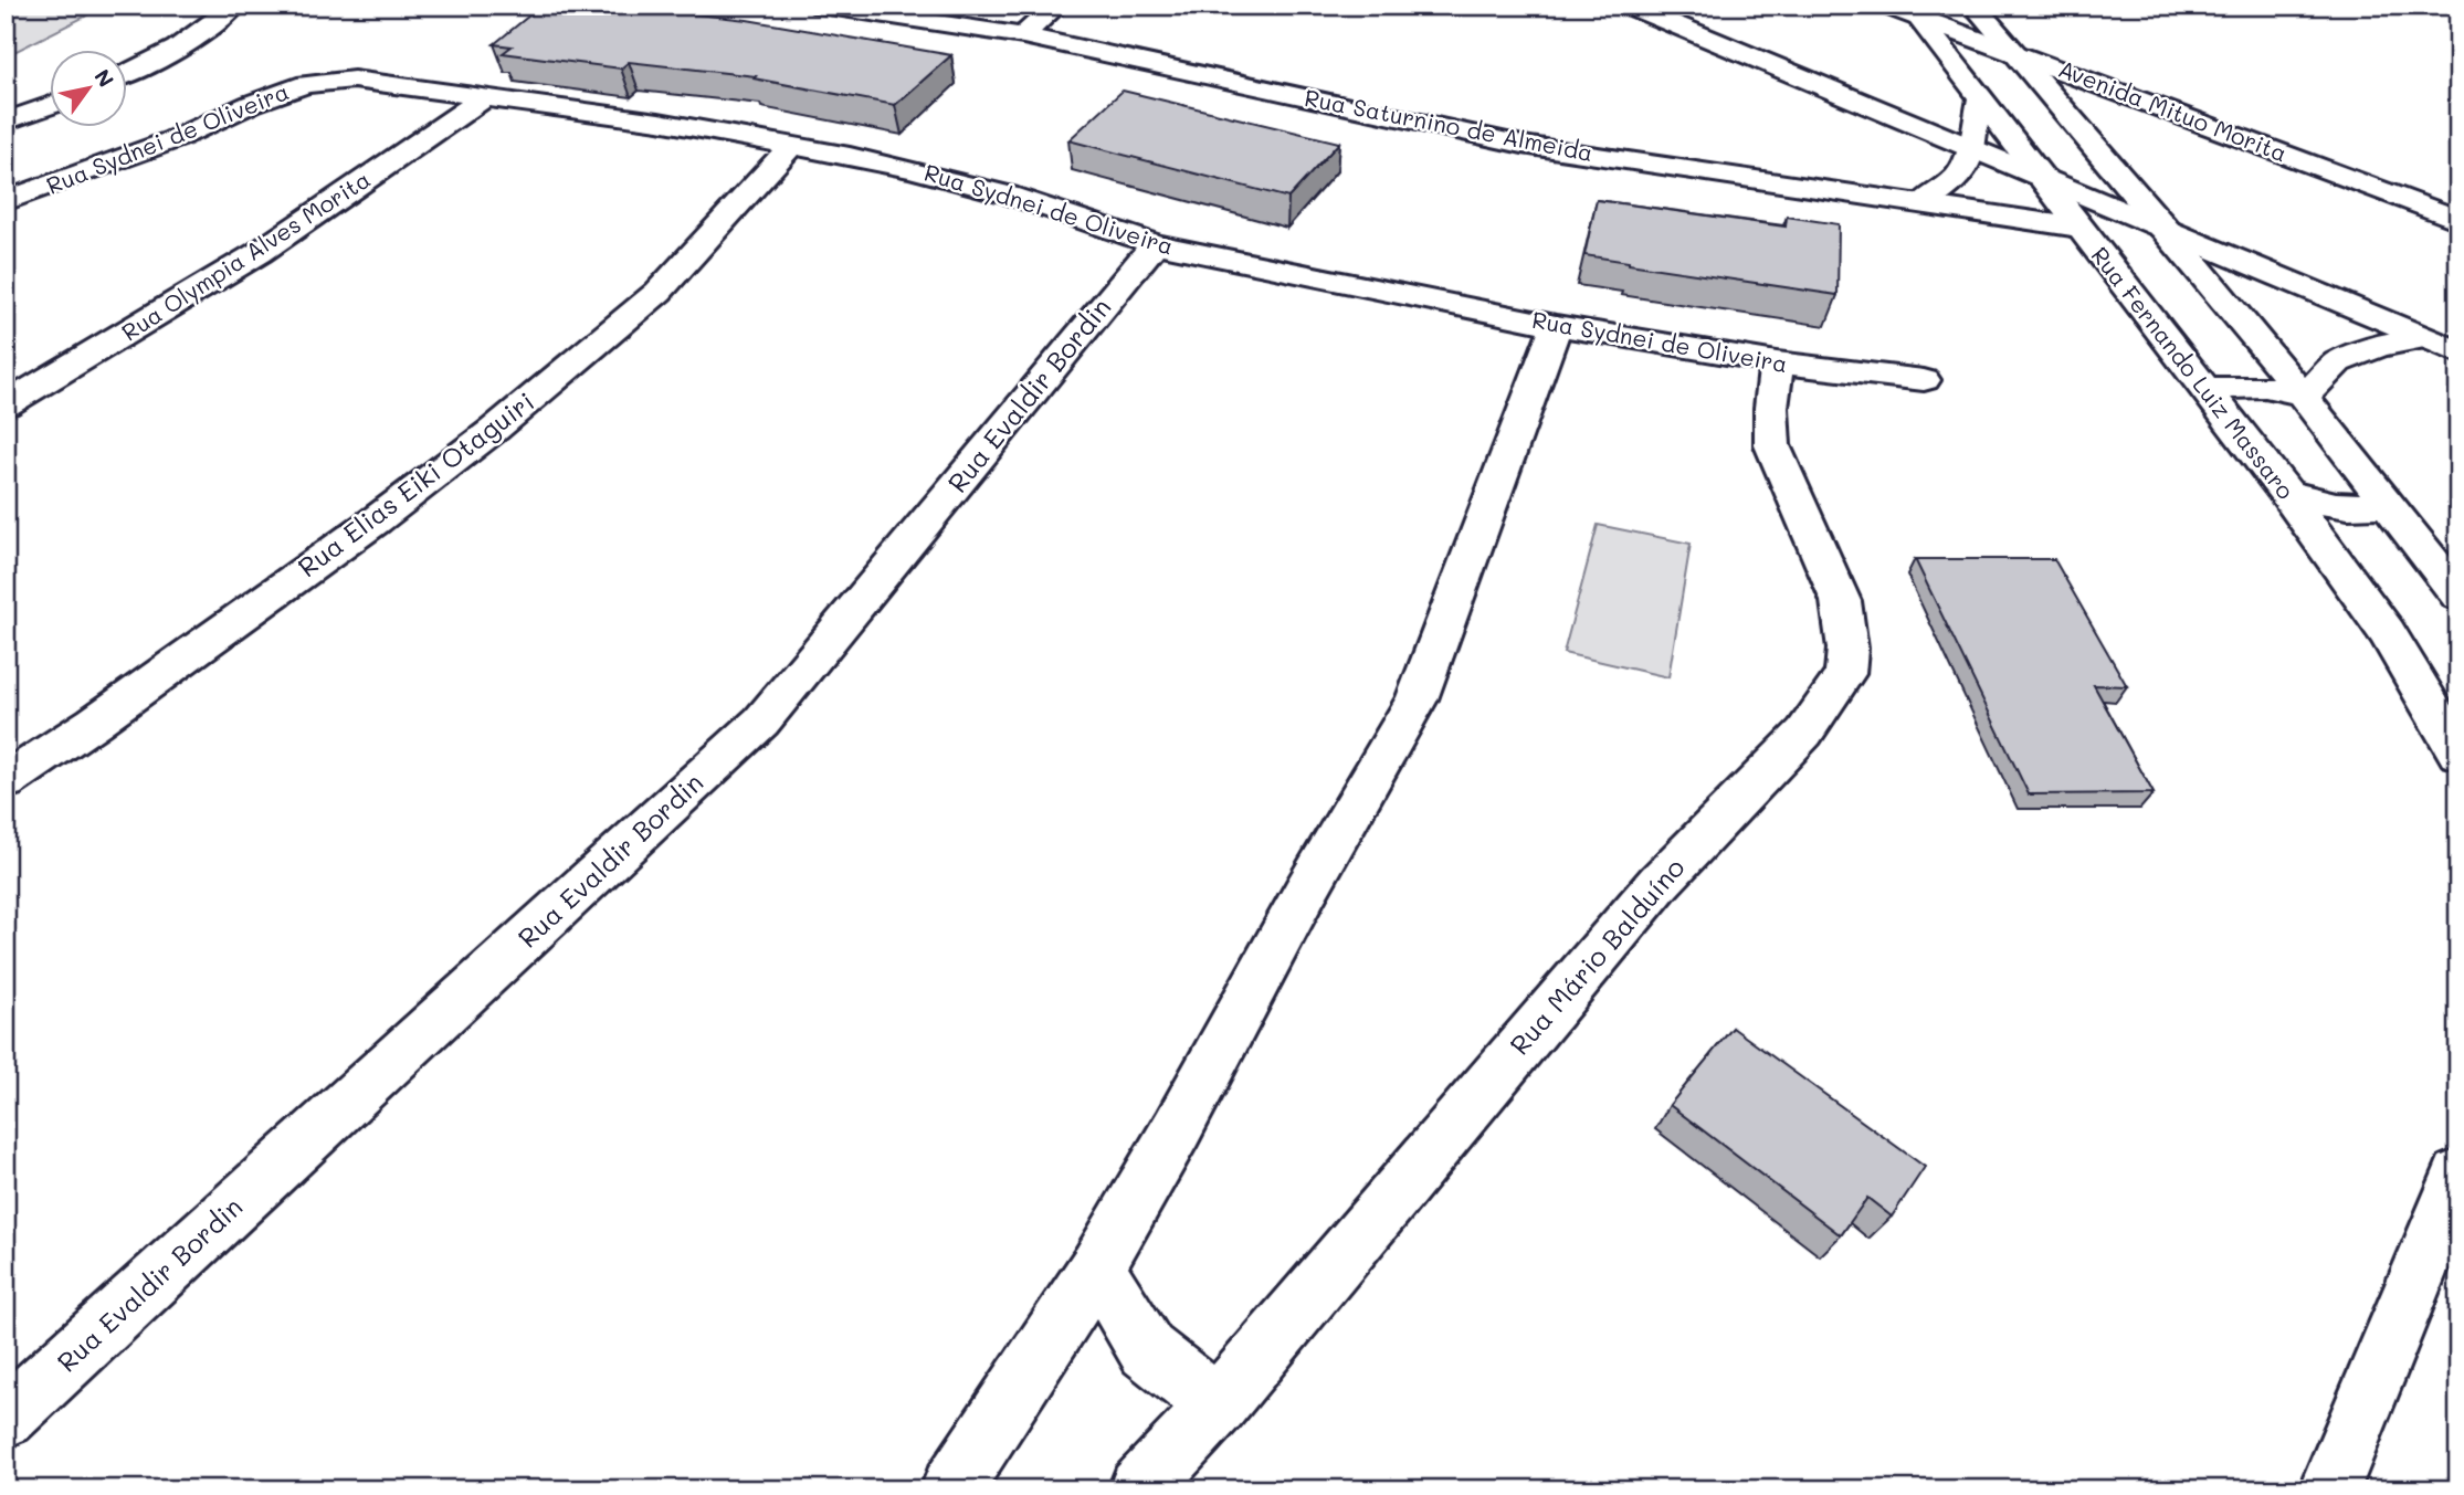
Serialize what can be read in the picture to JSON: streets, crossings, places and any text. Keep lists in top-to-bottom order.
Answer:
{
  "streets": {
    "street": [
      "Avenida Mituo Morita",
      "Rua Saturnino de Almeida",
      "Rua Sydnei de Oliveira",
      "Rua Olympia Alves Morita",
      "Rua Fernando Luiz Massaro",
      "Rua Evaldir Bordin",
      "Rua Elias Eiki Otaguiri",
      "Rua Mário Balduíno"
    ]
  },
  "crossings": [
    ["Avenida Mituo Morita", "Rua Fernando Luiz Massaro"],
    ["Rua Saturnino de Almeida", "Rua Fernando Luiz Massaro"],
    ["Rua Sydnei de Oliveira", "Rua Olympia Alves Morita"],
    ["Rua Sydnei de Oliveira", "Rua Evaldir Bordin"],
    ["Rua Sydnei de Oliveira", "Rua Elias Eiki Otaguiri"],
    ["Rua Sydnei de Oliveira", "Rua Mário Balduíno"]
  ],
  "north": "top right"
}
